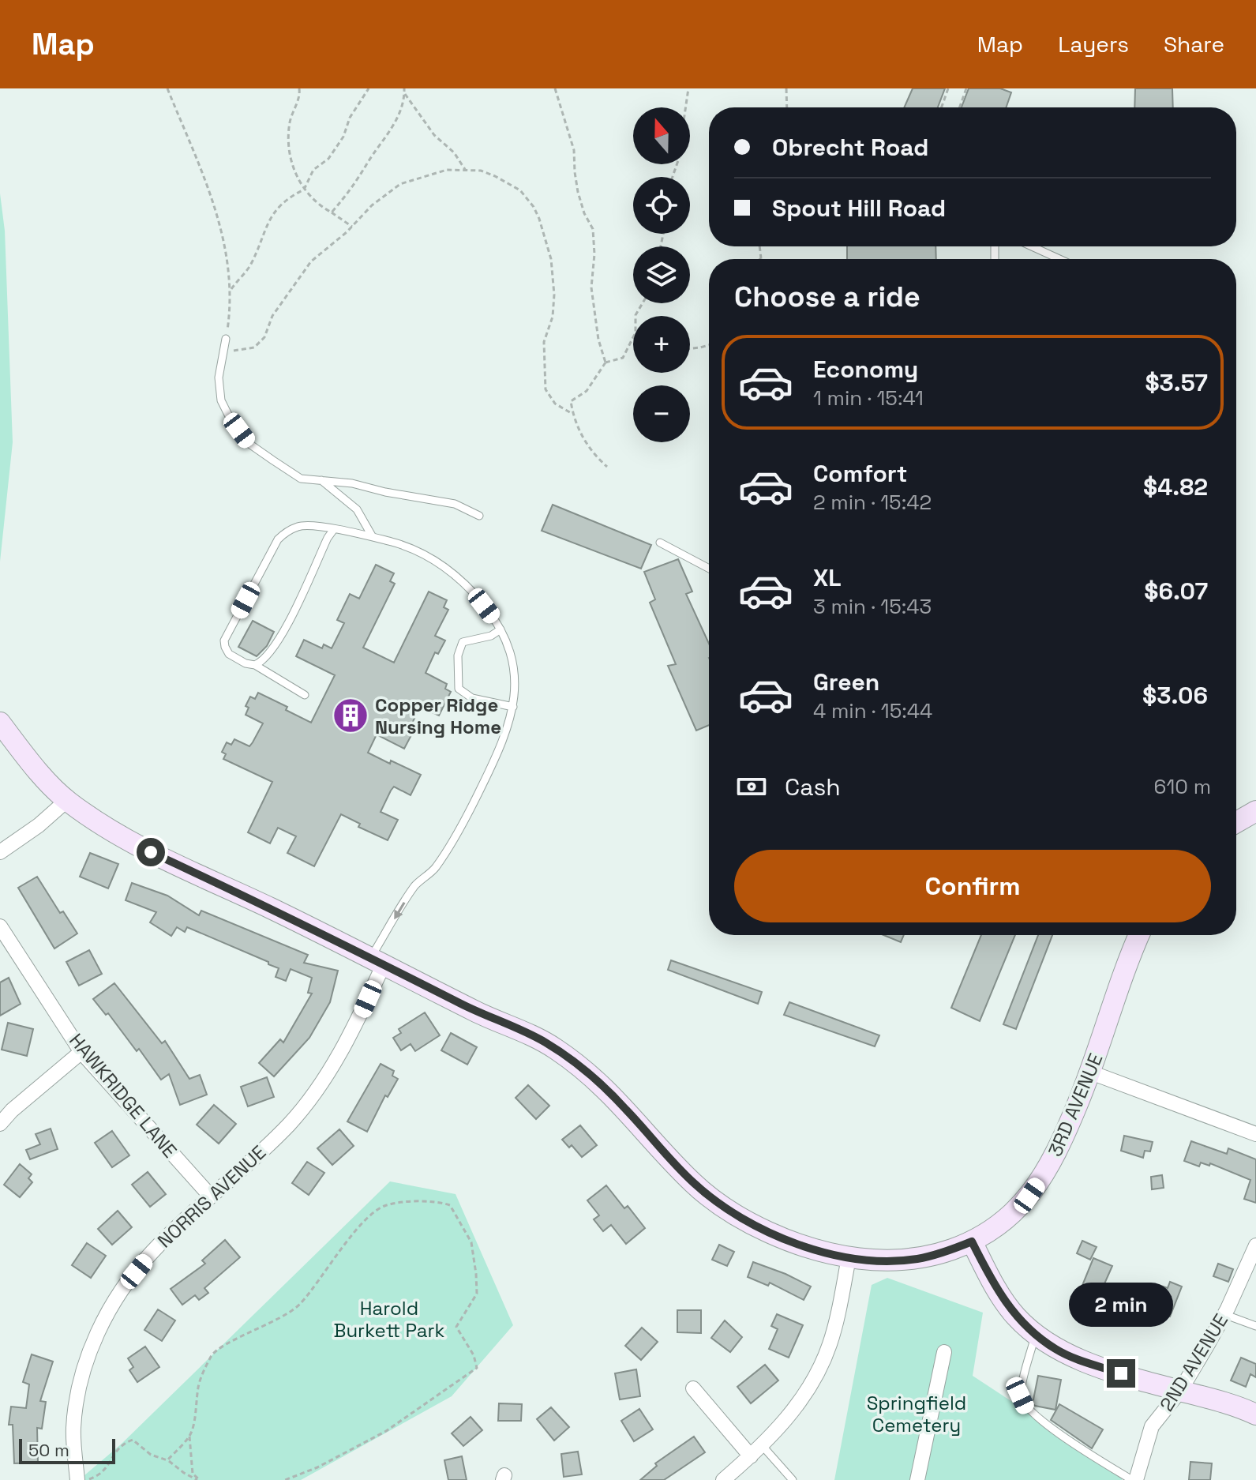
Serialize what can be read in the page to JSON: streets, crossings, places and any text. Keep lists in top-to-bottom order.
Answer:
{
  "streets": {
    "street": [
      "HAWKRIDGE LANE",
      "3RD AVENUE",
      "NORRIS AVENUE",
      "2ND AVENUE"
    ]
  },
  "crossings": [
    ["HAWKRIDGE LANE", "NORRIS AVENUE"],
    ["3RD AVENUE", "NORRIS AVENUE"]
  ],
  "parks": ["Harold Burkett Park", "Springfield Cemetery"],
  "places": {
    "building": ["Copper Ridge Nursing Home"]
  },
  "scale_bar": "50 m",
  "north": "top",
  "page": {
    "header": "Map",
    "nav": ["Map", "Layers", "Share"],
    "map_buttons": ["+", "−"],
    "banner": ["Obrecht Road", "Spout Hill Road"],
    "heading": "Choose a ride",
    "list": [
      {
        "name": "Economy",
        "note": "1 min · 15:41",
        "value": "$3.57"
      },
      {
        "name": "Comfort",
        "note": "2 min · 15:42",
        "value": "$4.82"
      },
      {
        "name": "XL",
        "note": "3 min · 15:43",
        "value": "$6.07"
      },
      {
        "name": "Green",
        "note": "4 min · 15:44",
        "value": "$3.06"
      }
    ],
    "pay": ["Cash", "610 m"],
    "buttons": "Confirm",
    "bubble": "2 min",
    "scale": "50 m"
  }
}
